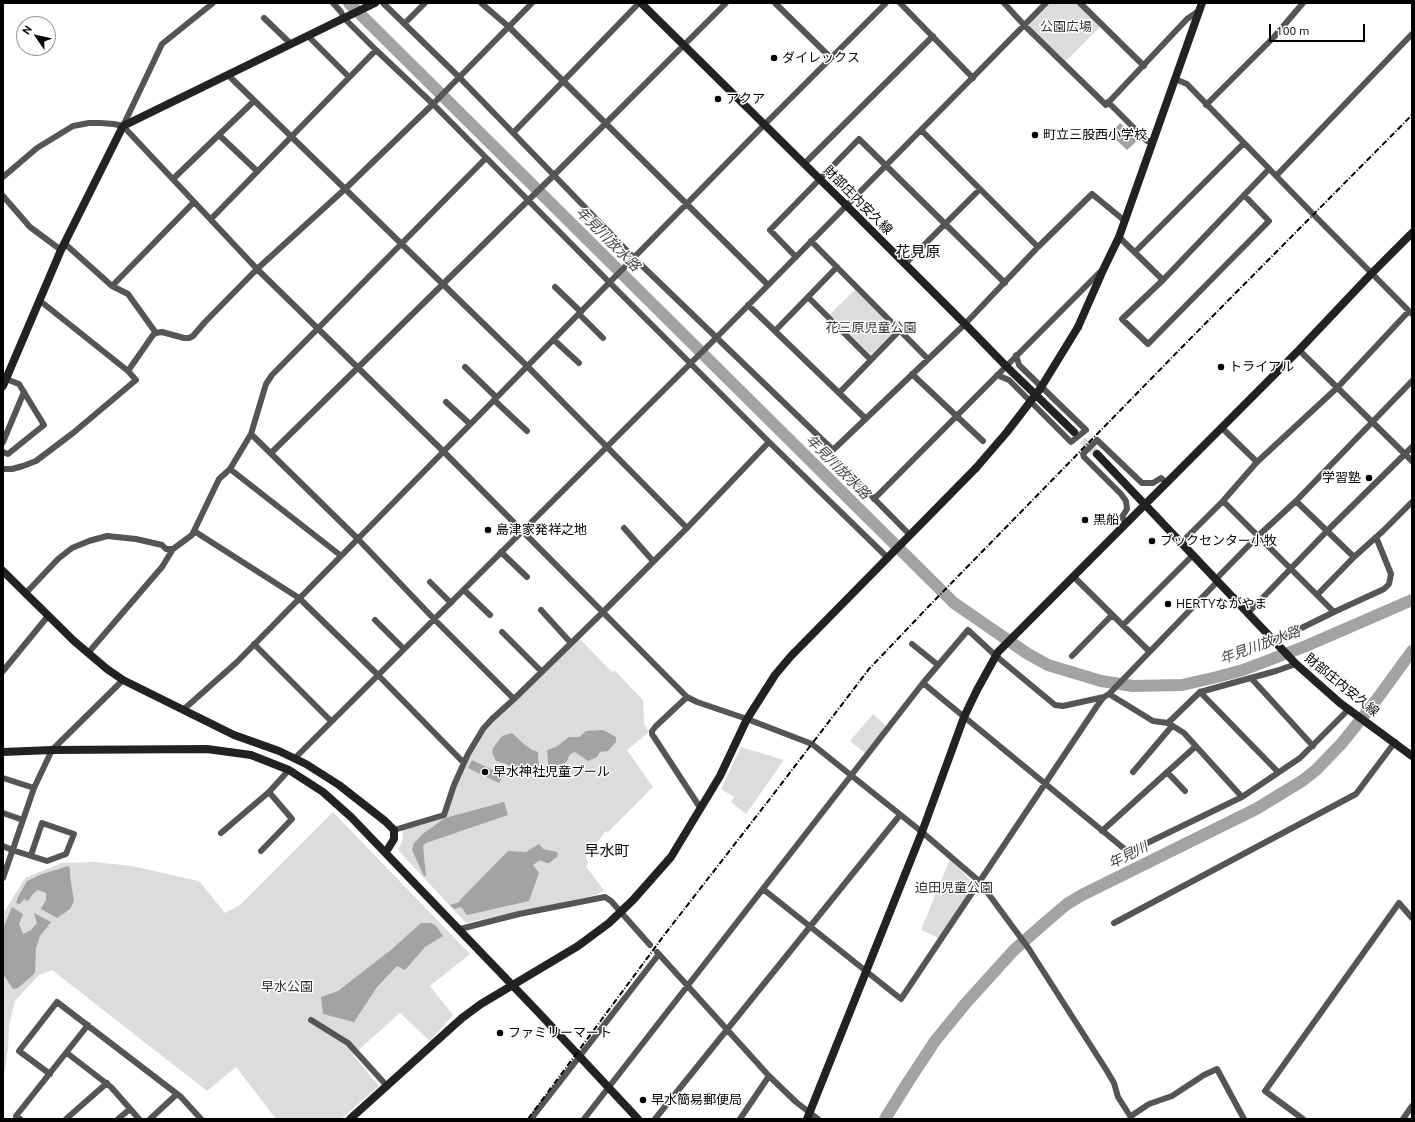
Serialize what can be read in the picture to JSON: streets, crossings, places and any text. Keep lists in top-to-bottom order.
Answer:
{
  "streets": {
    "street": ["財部庄内安久線"]
  },
  "districts": ["花見原", "早水町"],
  "water": ["年見川放水路", "年見川"],
  "parks": [
    "公園広場",
    "花三原児童公園",
    "迫田児童公園",
    "早水公園"
  ],
  "places": [
    "ダイレックス",
    "アクア",
    "町立三股西小学校",
    "トライアル",
    "学習塾",
    "黒船",
    "島津家発祥之地",
    "ブックセンター小牧",
    "HERTYながやま",
    "早水神社児童プール",
    "ファミリーマート",
    "早水簡易郵便局"
  ],
  "scale_bar": "100 m",
  "north": "top left"
}
